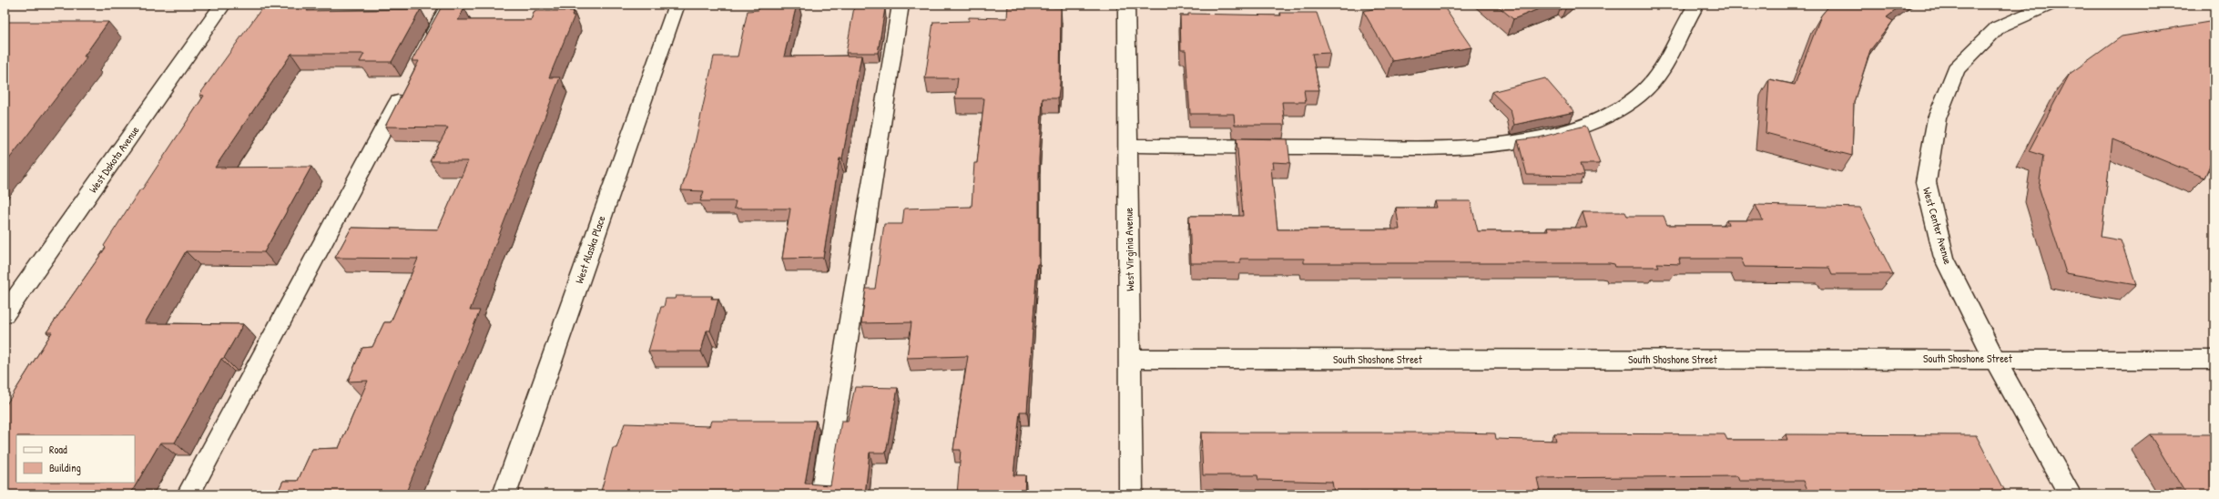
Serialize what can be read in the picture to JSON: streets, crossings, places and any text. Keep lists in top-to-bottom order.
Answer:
{
  "streets": {
    "street": [
      "West Dakota Avenue",
      "West Center Avenue",
      "West Alaska Place",
      "West Virginia Avenue",
      "South Shoshone Street"
    ]
  },
  "crossings": [
    ["West Center Avenue", "South Shoshone Street"],
    ["West Virginia Avenue", "South Shoshone Street"]
  ],
  "legend": ["Road", "Building"]
}
